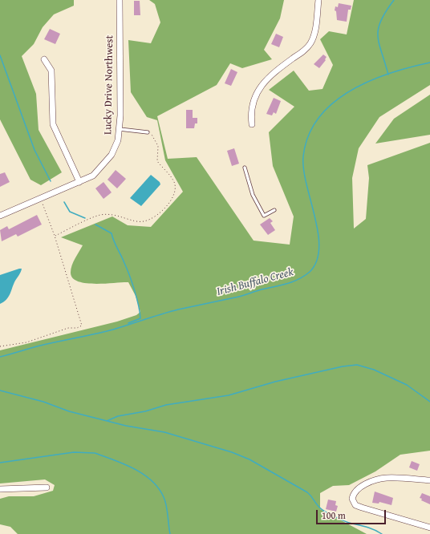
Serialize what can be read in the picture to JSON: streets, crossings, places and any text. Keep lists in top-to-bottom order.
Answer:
{
  "streets": {
    "street": ["Lucky Drive Northwest"]
  },
  "water": ["Irish Buffalo Creek"],
  "scale_bar": "100 m"
}
